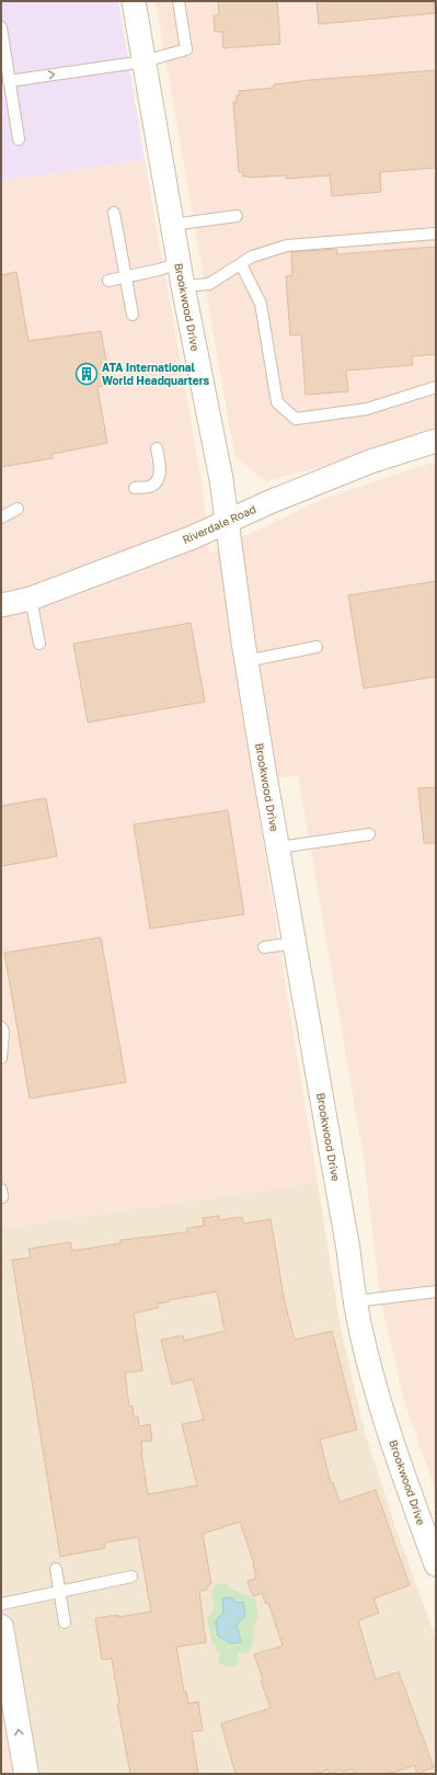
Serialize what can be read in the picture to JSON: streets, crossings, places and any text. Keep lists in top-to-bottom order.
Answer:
{
  "streets": {
    "street": ["Brookwood Drive", "Riverdale Road"]
  },
  "crossings": [
    ["Brookwood Drive", "Riverdale Road"]
  ],
  "places": {
    "building": ["ATA International World Headquarters"]
  }
}
